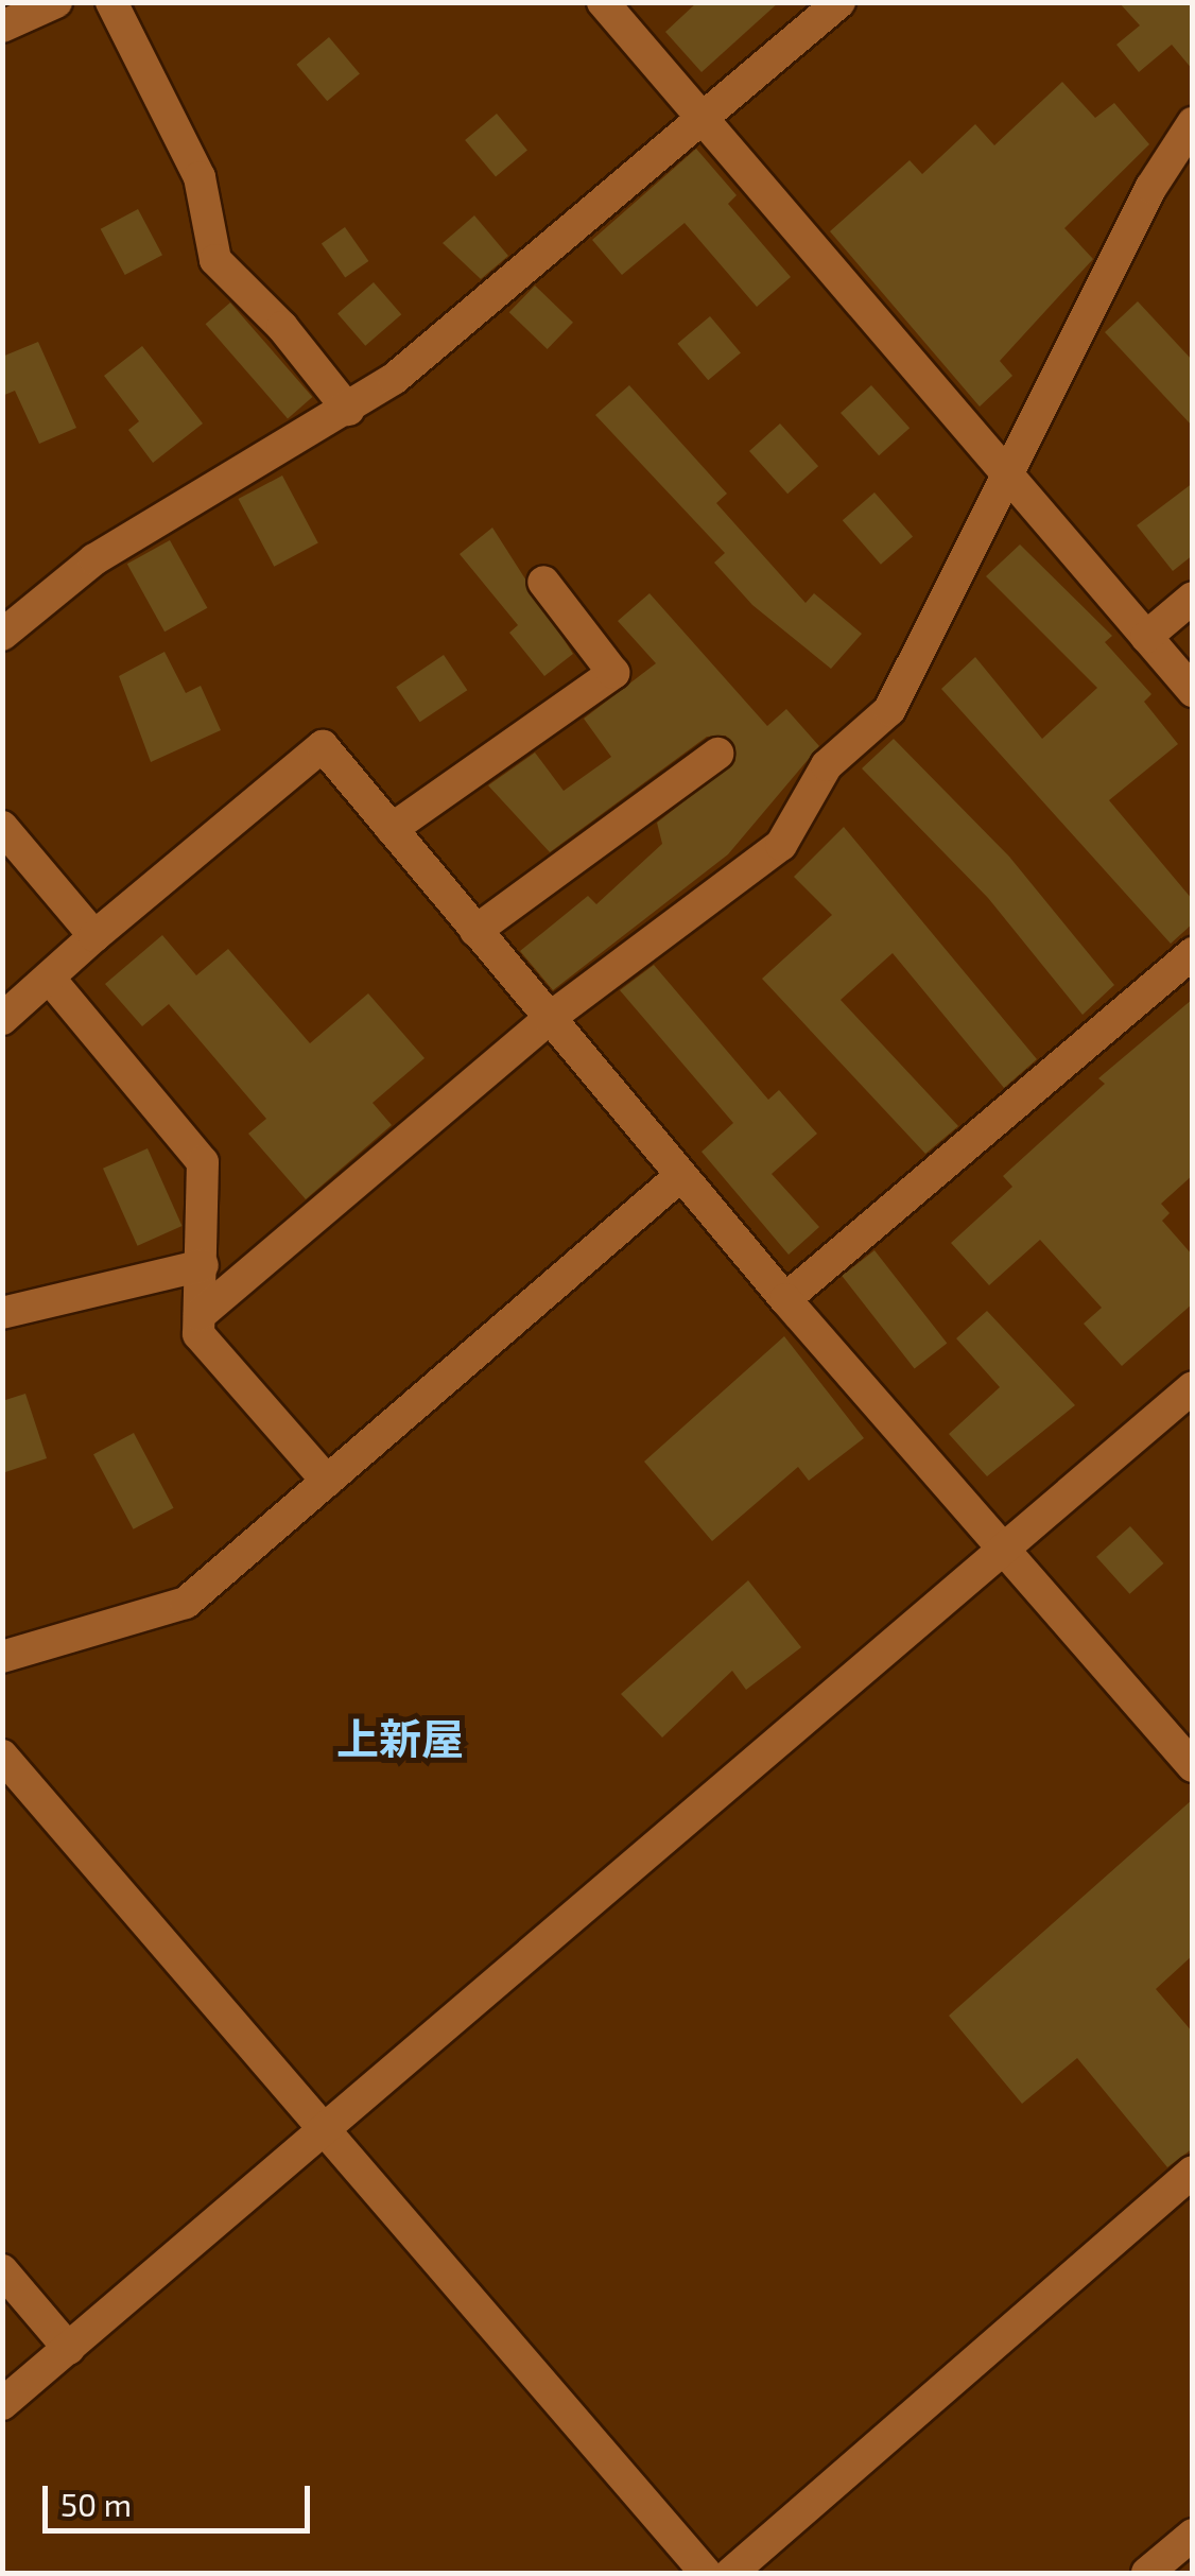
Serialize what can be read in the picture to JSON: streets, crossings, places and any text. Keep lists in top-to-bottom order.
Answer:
{
  "districts": ["上新屋"],
  "scale_bar": "50 m"
}
